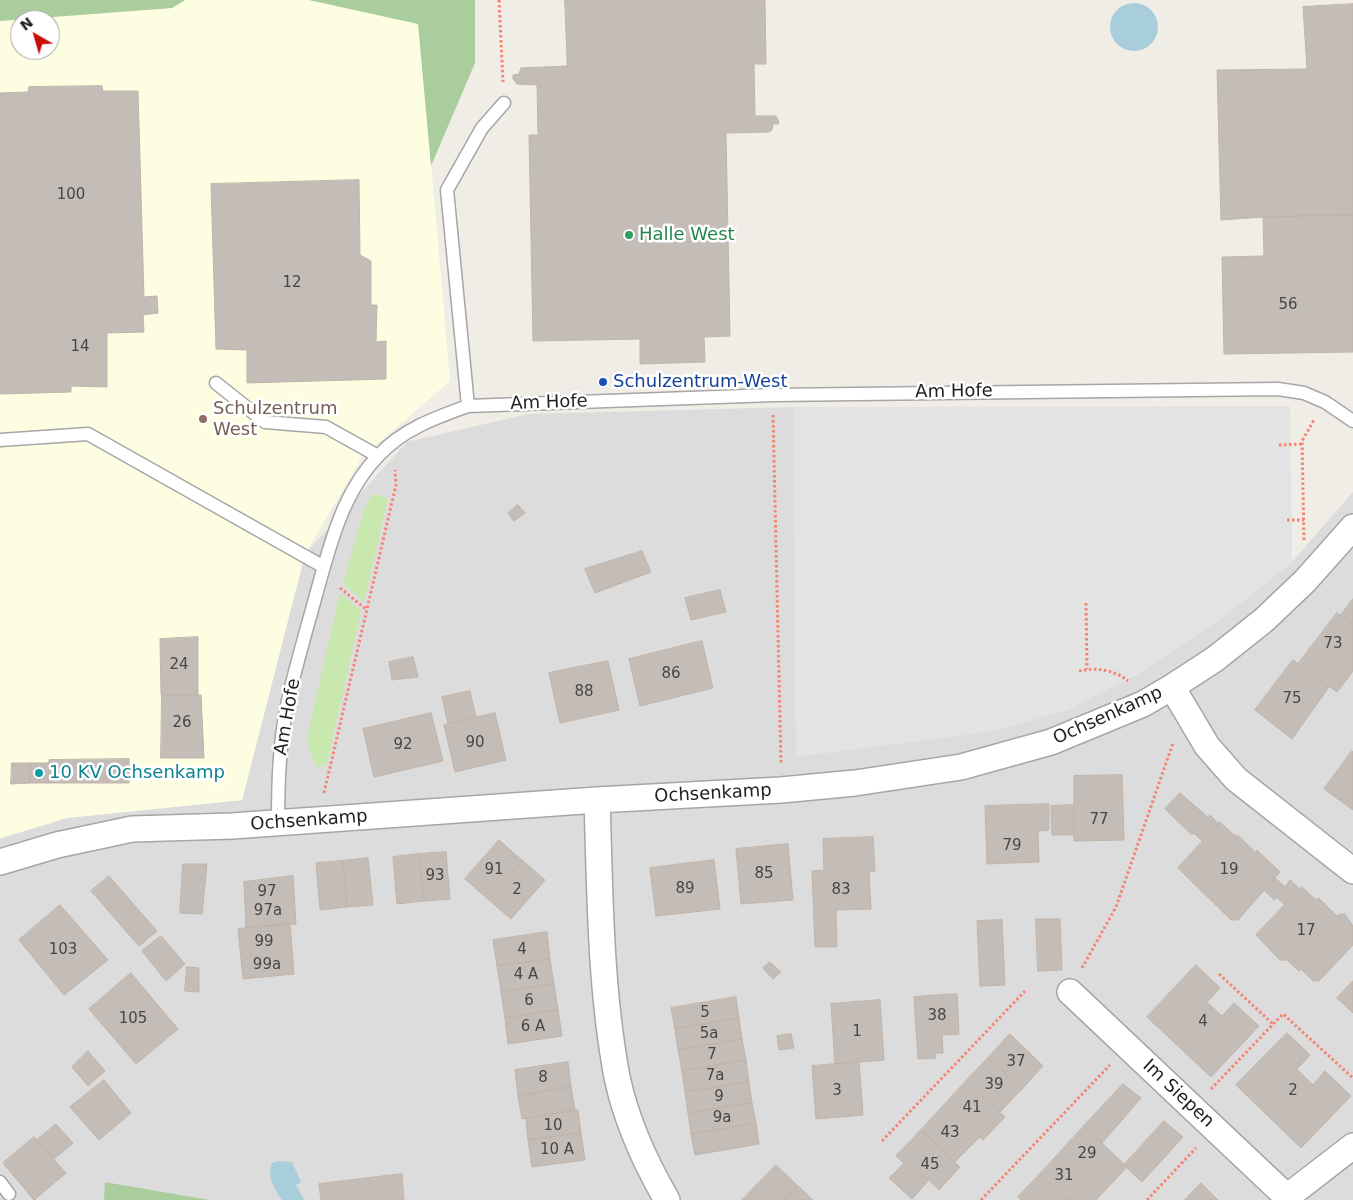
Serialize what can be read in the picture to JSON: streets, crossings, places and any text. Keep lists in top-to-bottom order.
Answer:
{
  "streets": {
    "street": ["Ochsenkamp", "Im Siepen"],
    "lane": ["Am Hofe"]
  },
  "crossings": [
    ["Am Hofe", "Ochsenkamp"]
  ],
  "places": [
    "Halle West",
    "Schulzentrum-West",
    "Schulzentrum West",
    "10 KV Ochsenkamp"
  ],
  "house_numbers": [
    "100",
    "12",
    "56",
    "14",
    "73",
    "24",
    "86",
    "88",
    "75",
    "26",
    "90",
    "92",
    "77",
    "79",
    "91",
    "19",
    "85",
    "93",
    "89",
    "2",
    "83",
    "97",
    "97a",
    "17",
    "99",
    "103",
    "4",
    "99a",
    "4 A",
    "6",
    "5",
    "38",
    "105",
    "4",
    "6 A",
    "1",
    "5a",
    "7",
    "37",
    "7a",
    "8",
    "39",
    "3",
    "2",
    "9",
    "41",
    "9a",
    "10",
    "43",
    "10 A",
    "29",
    "45",
    "31"
  ],
  "north": "top left"
}
